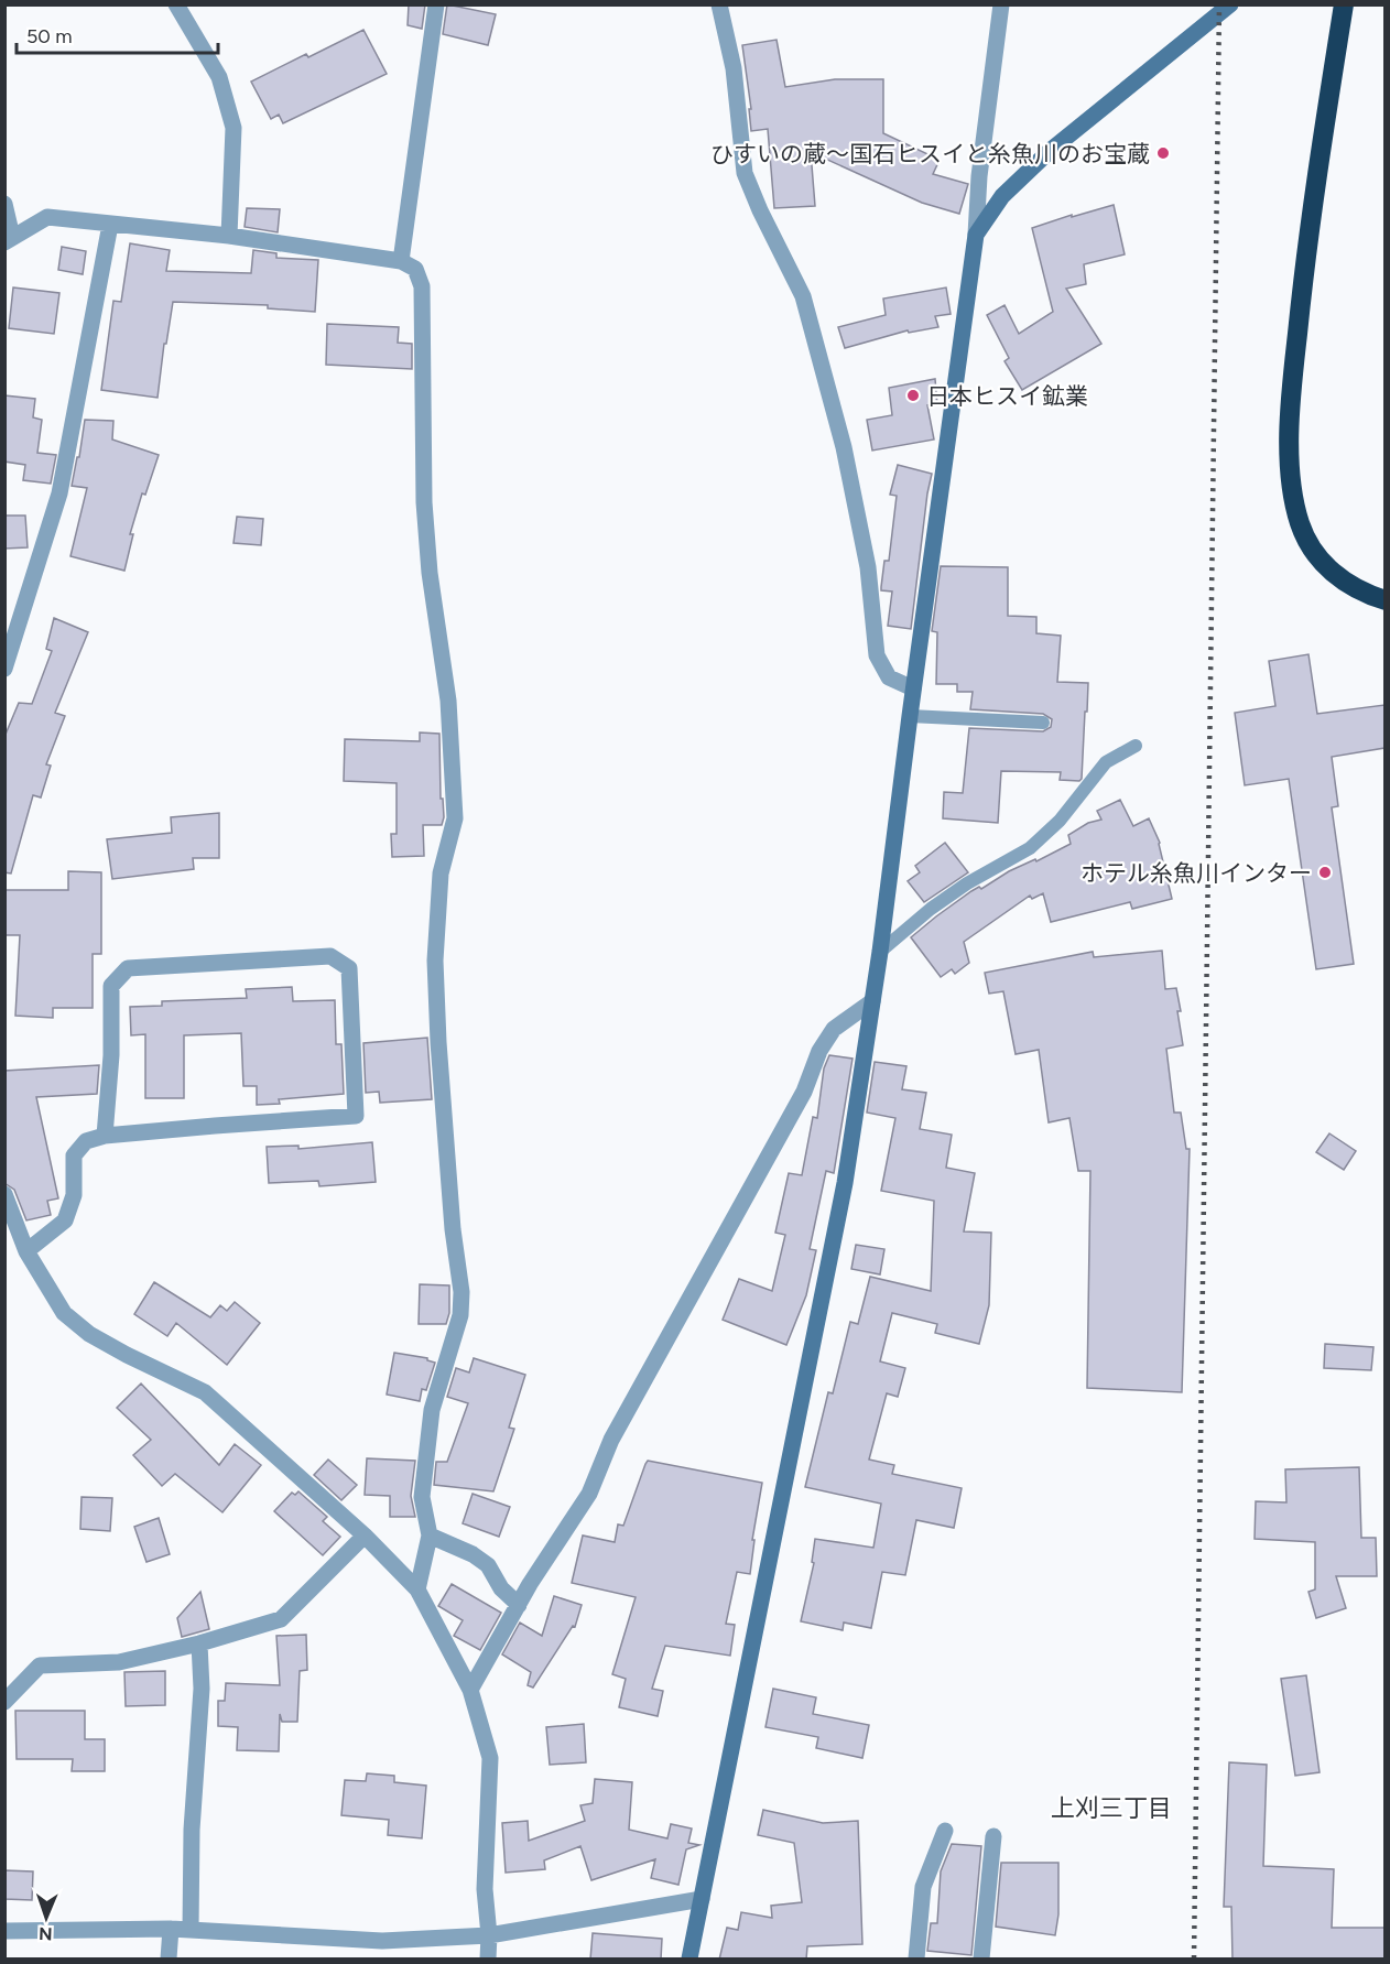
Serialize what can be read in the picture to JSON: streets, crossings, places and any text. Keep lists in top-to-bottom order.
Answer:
{
  "districts": ["上刈三丁目"],
  "places": ["ひすいの蔵～国石ヒスイと糸魚川のお宝蔵", "日本ヒスイ鉱業", "ホテル糸魚川インター"],
  "scale_bar": "50 m",
  "north": "bottom"
}
